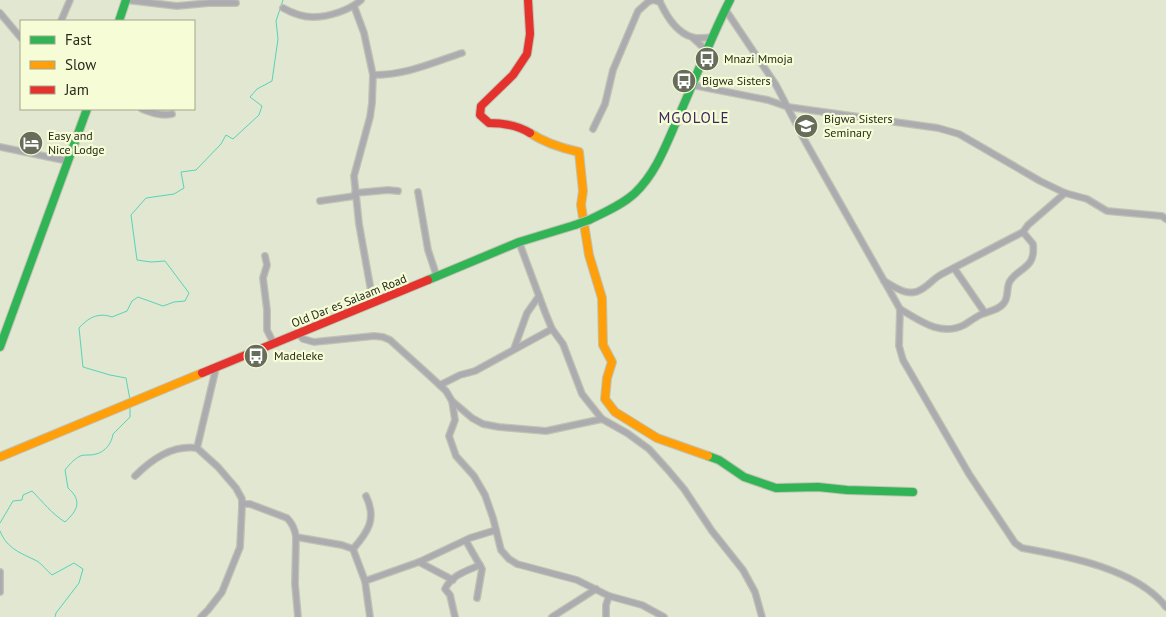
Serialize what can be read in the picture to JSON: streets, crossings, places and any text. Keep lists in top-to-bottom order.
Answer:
{
  "streets": {
    "street": ["Old Dar es Salaam Road"]
  },
  "districts": ["MGOLOLE"],
  "places": {
    "bus stop": ["Mnazi Mmoja", "Bigwa Sisters", "Madeleke"],
    "school or university": ["Bigwa Sisters Seminary"],
    "hotel": ["Easy and Nice Lodge"]
  },
  "legend": ["Fast", "Slow", "Jam"]
}
